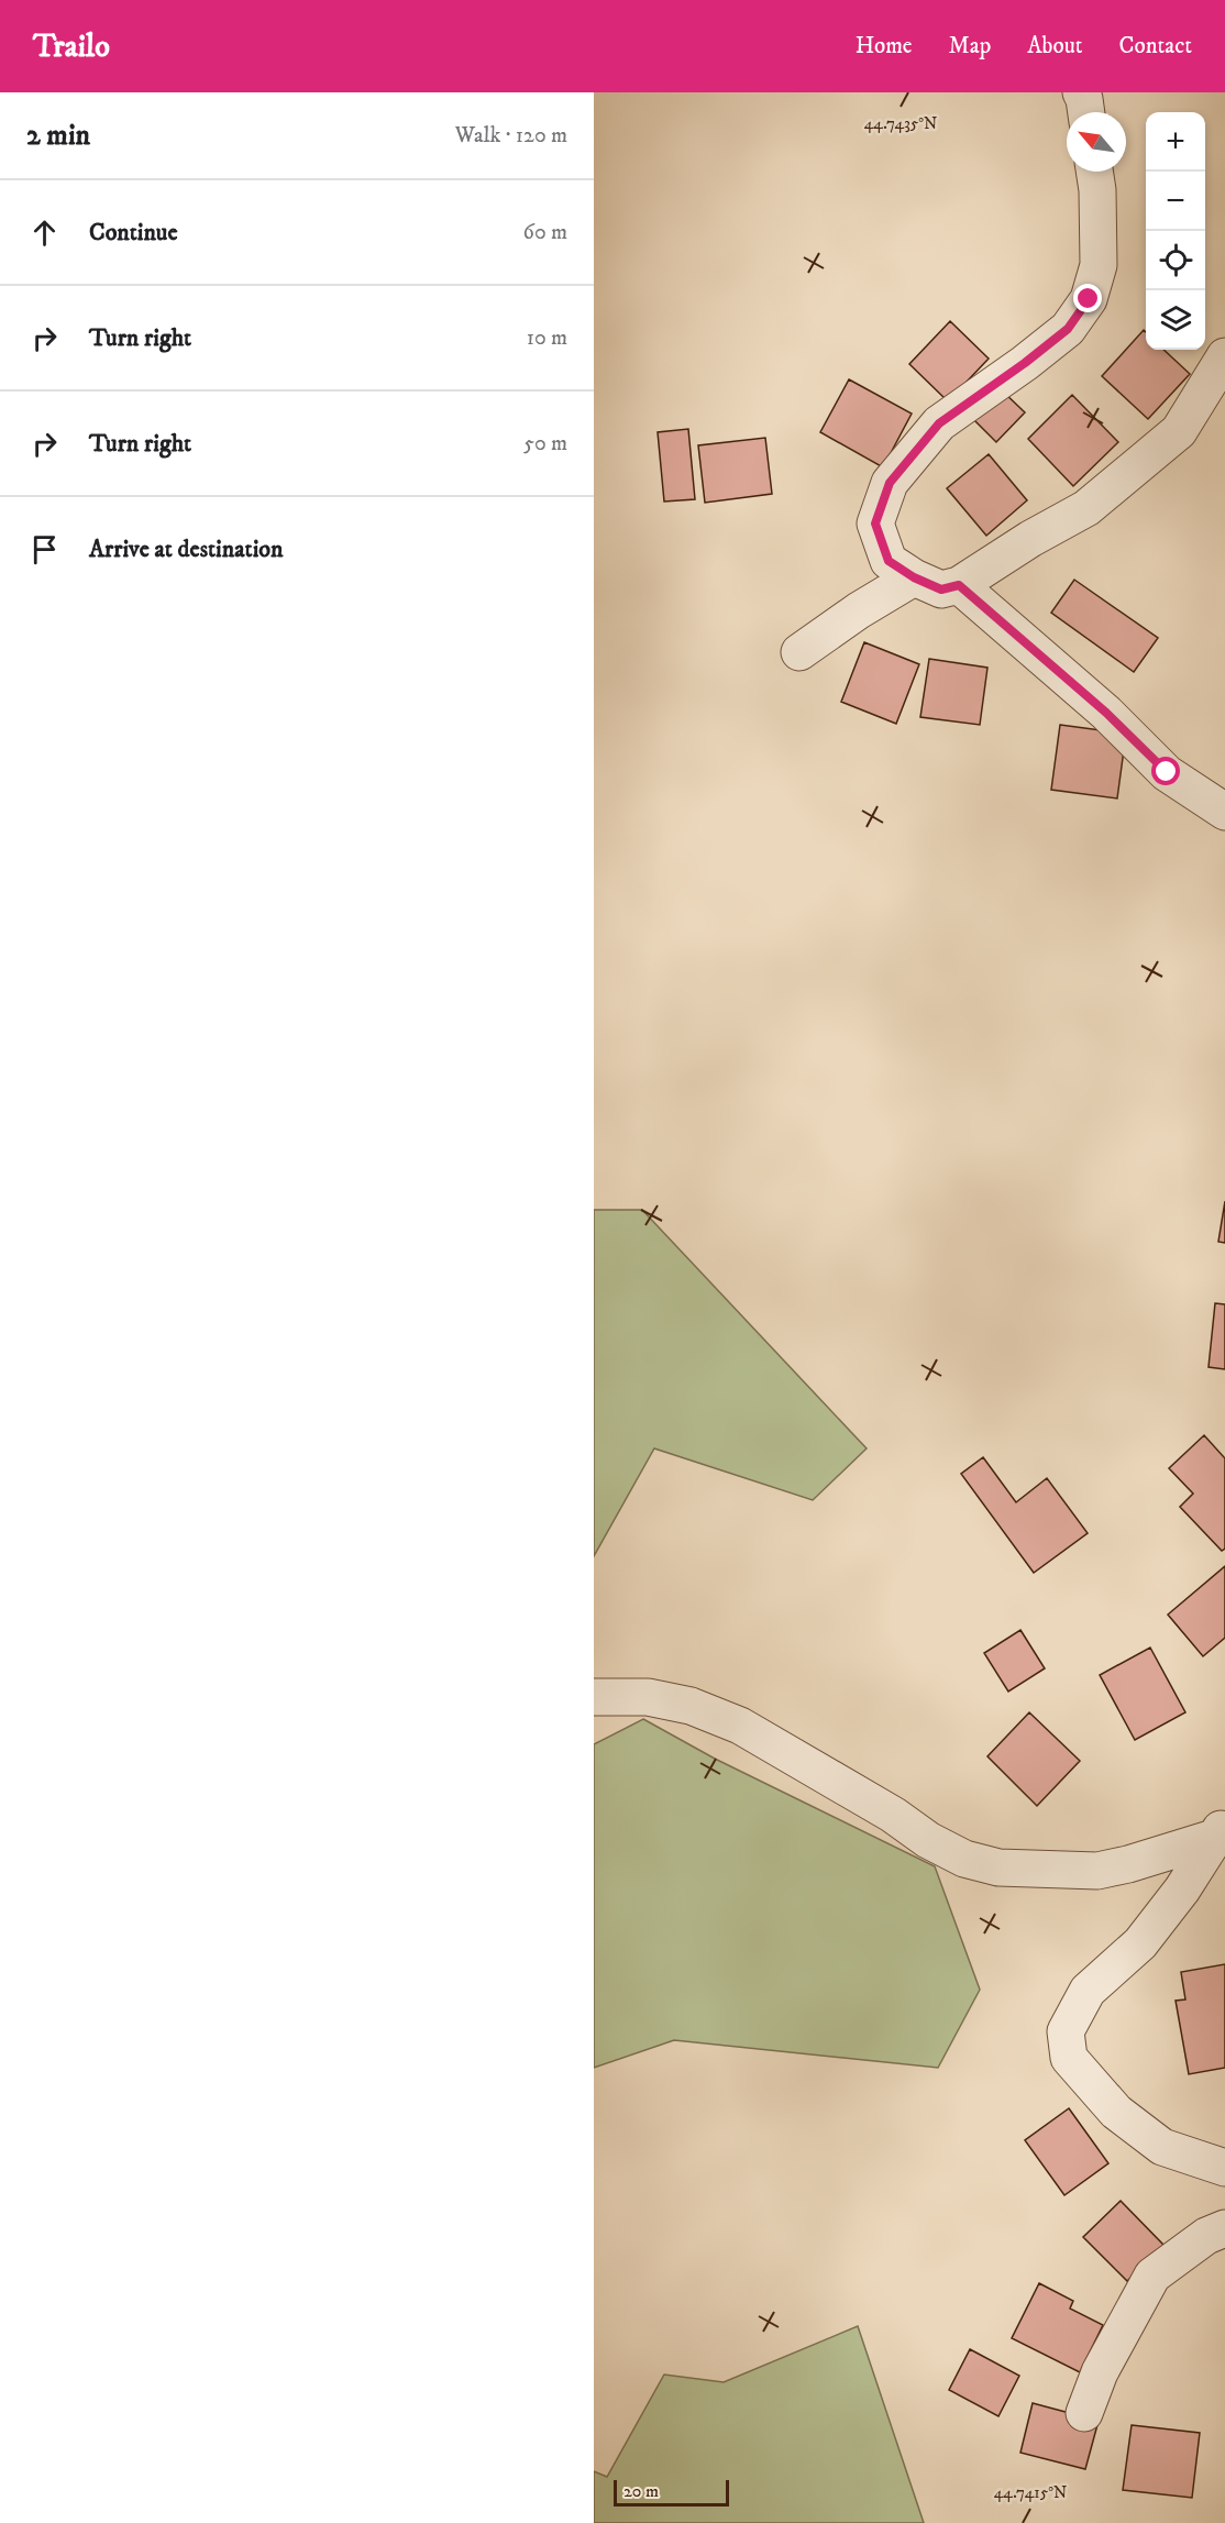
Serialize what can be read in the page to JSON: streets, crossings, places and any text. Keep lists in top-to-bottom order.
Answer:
{
  "scale_bar": "20 m",
  "north": "top left",
  "page": {
    "header": "Trailo",
    "nav": [
      "Home",
      "Map",
      "About",
      "Contact"
    ],
    "heading": ["2 min", "Walk · 120 m"],
    "map_buttons": ["+", "−"],
    "list": [
      ["Continue", "60 m"],
      ["Turn right", "10 m"],
      ["Turn right", "50 m"],
      "Arrive at destination"
    ],
    "scale": "20 m"
  },
  "coordinates": ["44.7435°N", "44.7415°N"]
}
